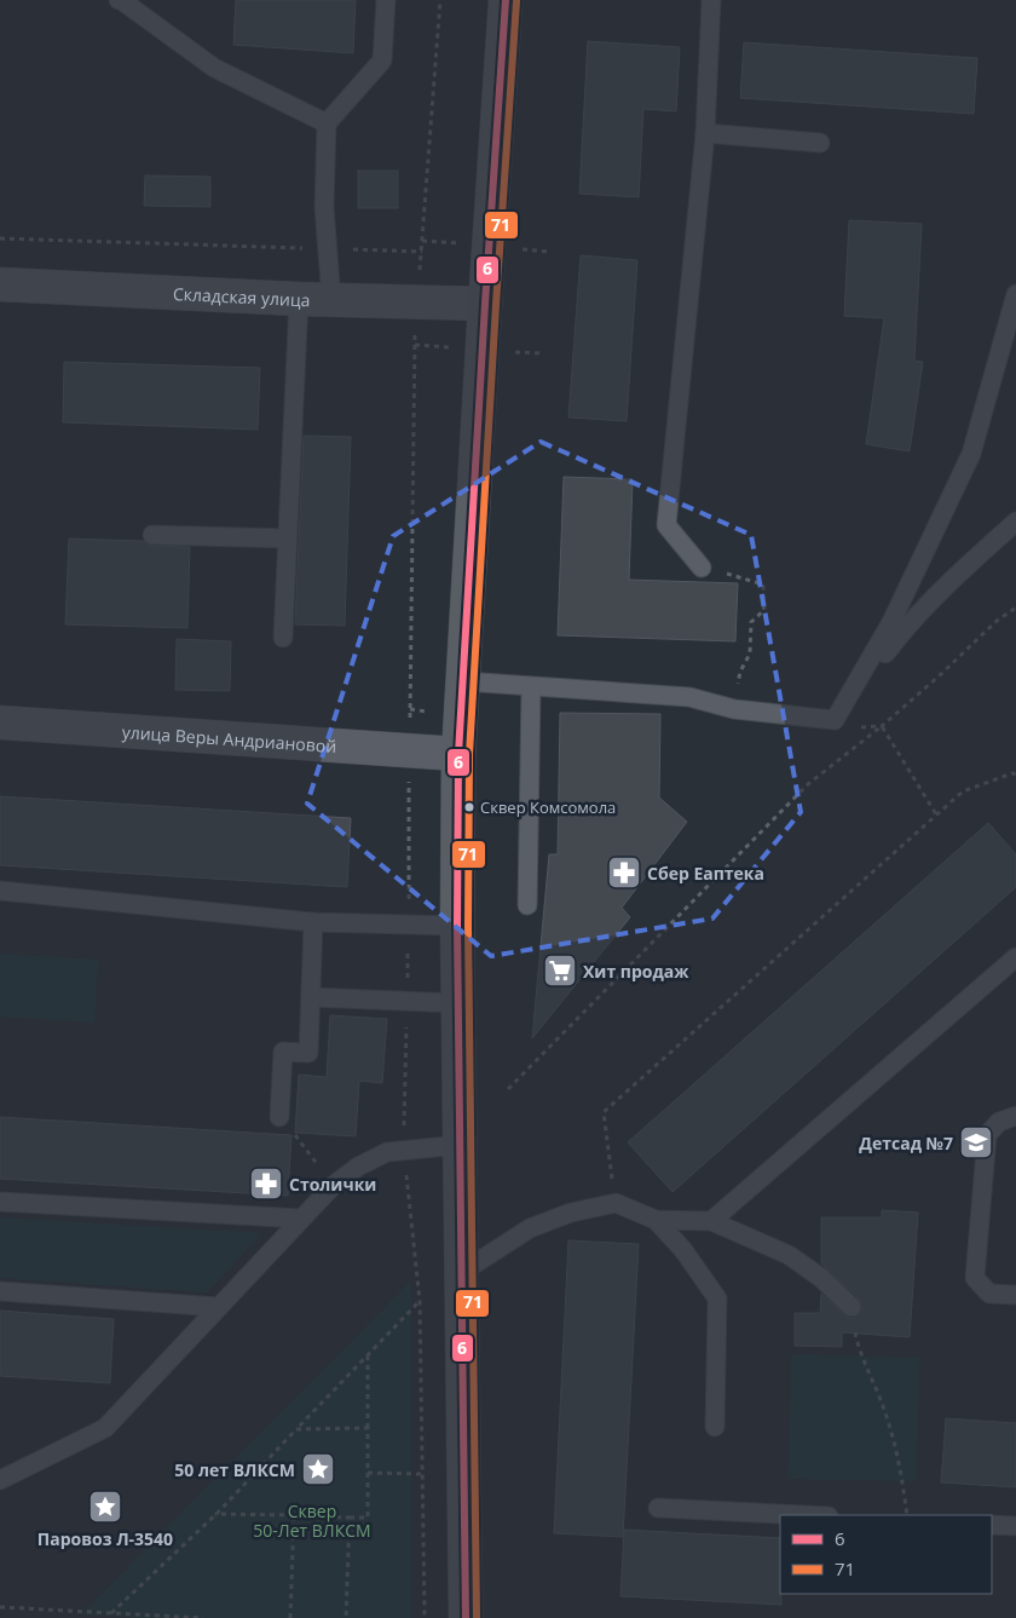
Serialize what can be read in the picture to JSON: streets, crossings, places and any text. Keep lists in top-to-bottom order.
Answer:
{
  "streets": {
    "street": ["Складская улица", "улица Веры Андриановой"]
  },
  "parks": ["Сквер 50-Лет ВЛКСМ"],
  "places": {
    "other": ["Сквер Комсомола"],
    "pharmacy": ["Сбер Еаптека", "Столички"],
    "supermarket": ["Хит продаж"],
    "school or university": ["Детсад №7"],
    "place": ["50 лет ВЛКСМ", "Паровоз Л-3540"]
  },
  "lines": ["transit line 6", "transit line 71"],
  "legend": ["6", "71"]
}
